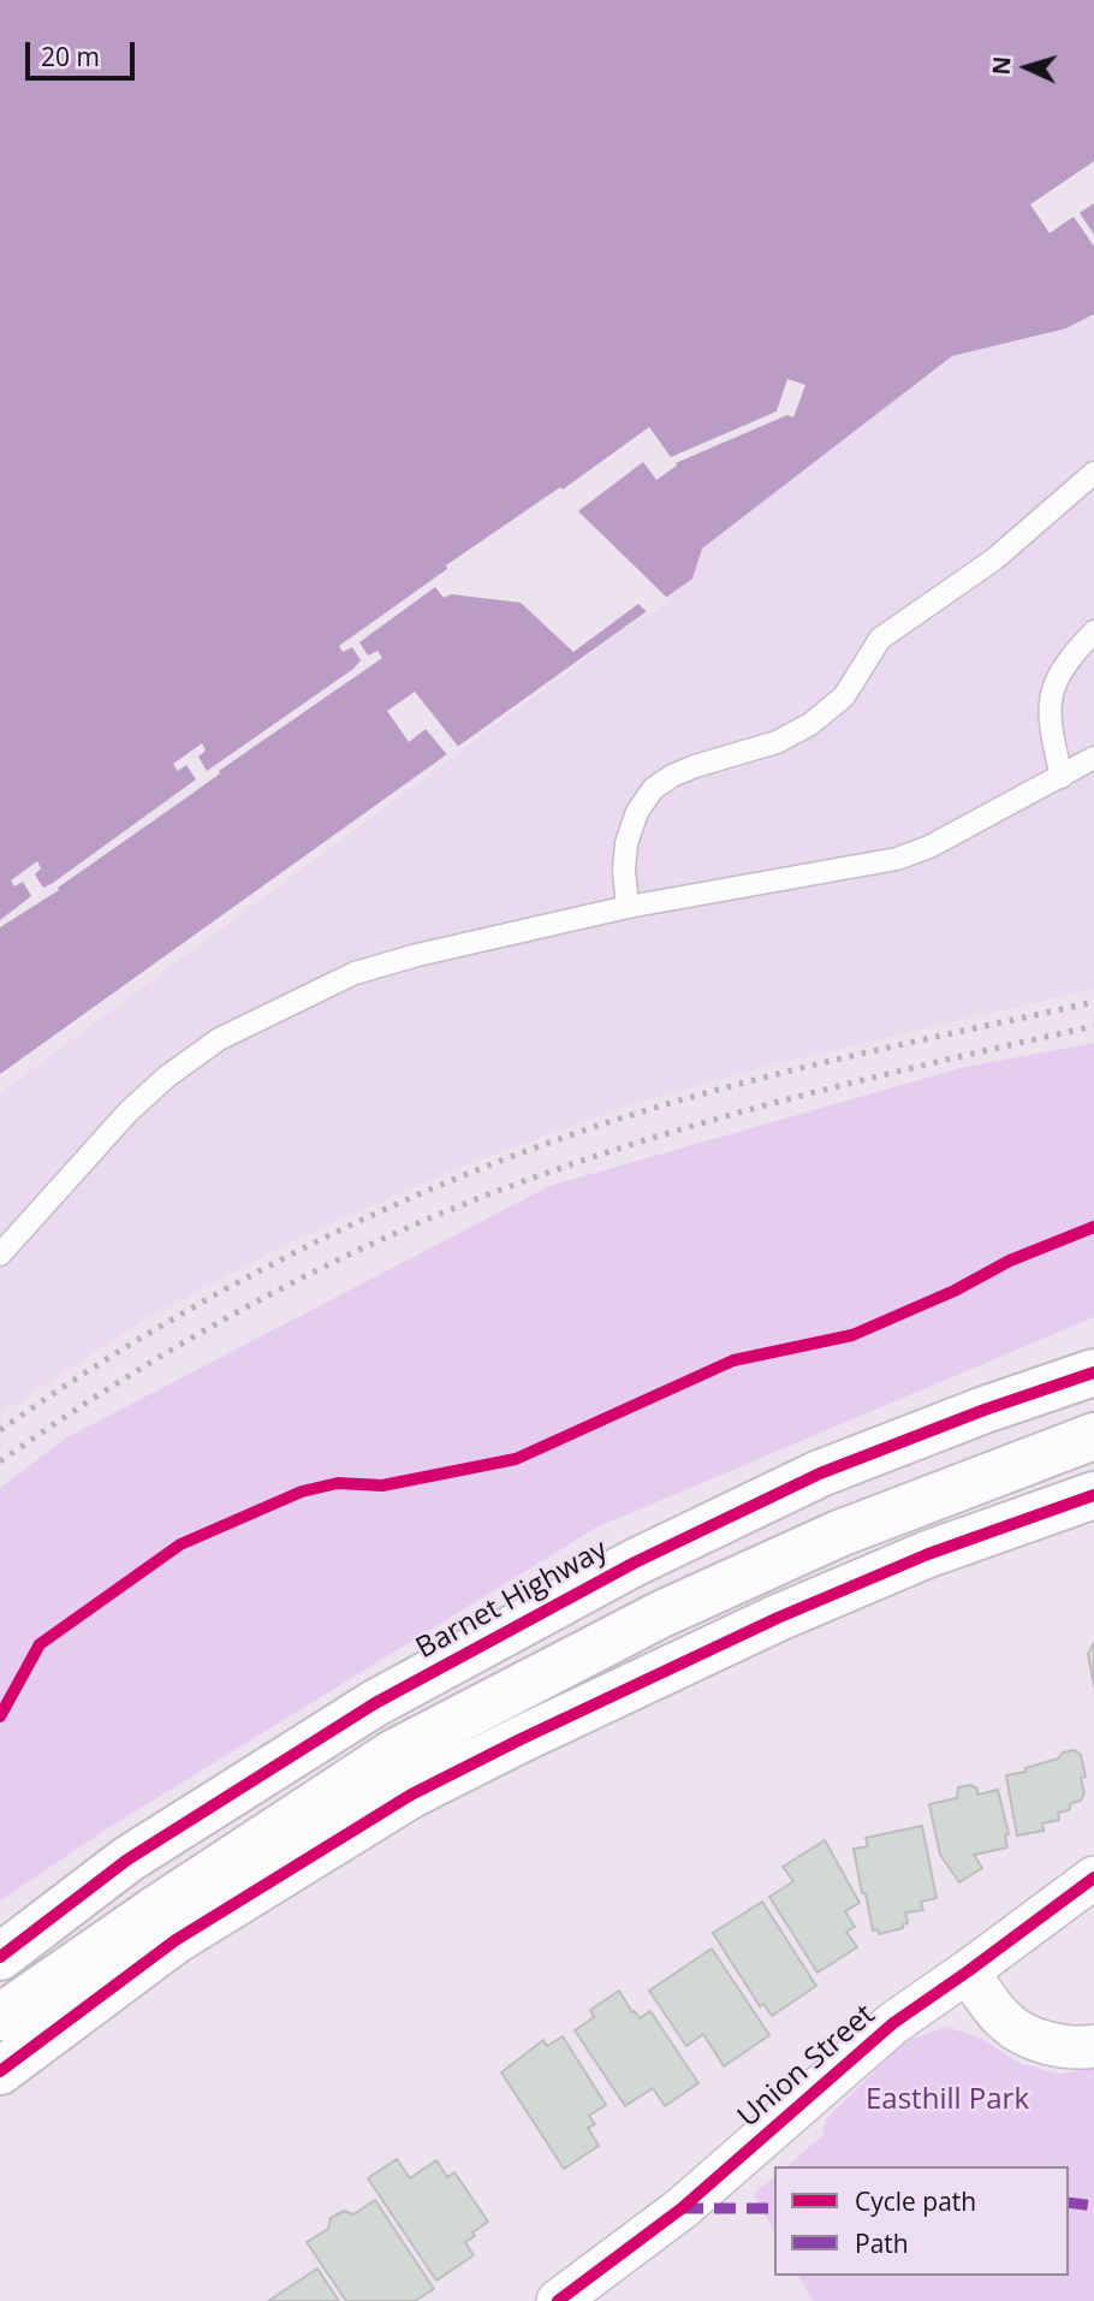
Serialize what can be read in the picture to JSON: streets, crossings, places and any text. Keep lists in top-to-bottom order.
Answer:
{
  "streets": {
    "main road": ["Barnet Highway"],
    "street": ["Union Street"]
  },
  "parks": ["Easthill Park"],
  "legend": ["Cycle path", "Path"],
  "scale_bar": "20 m",
  "north": "left"
}
